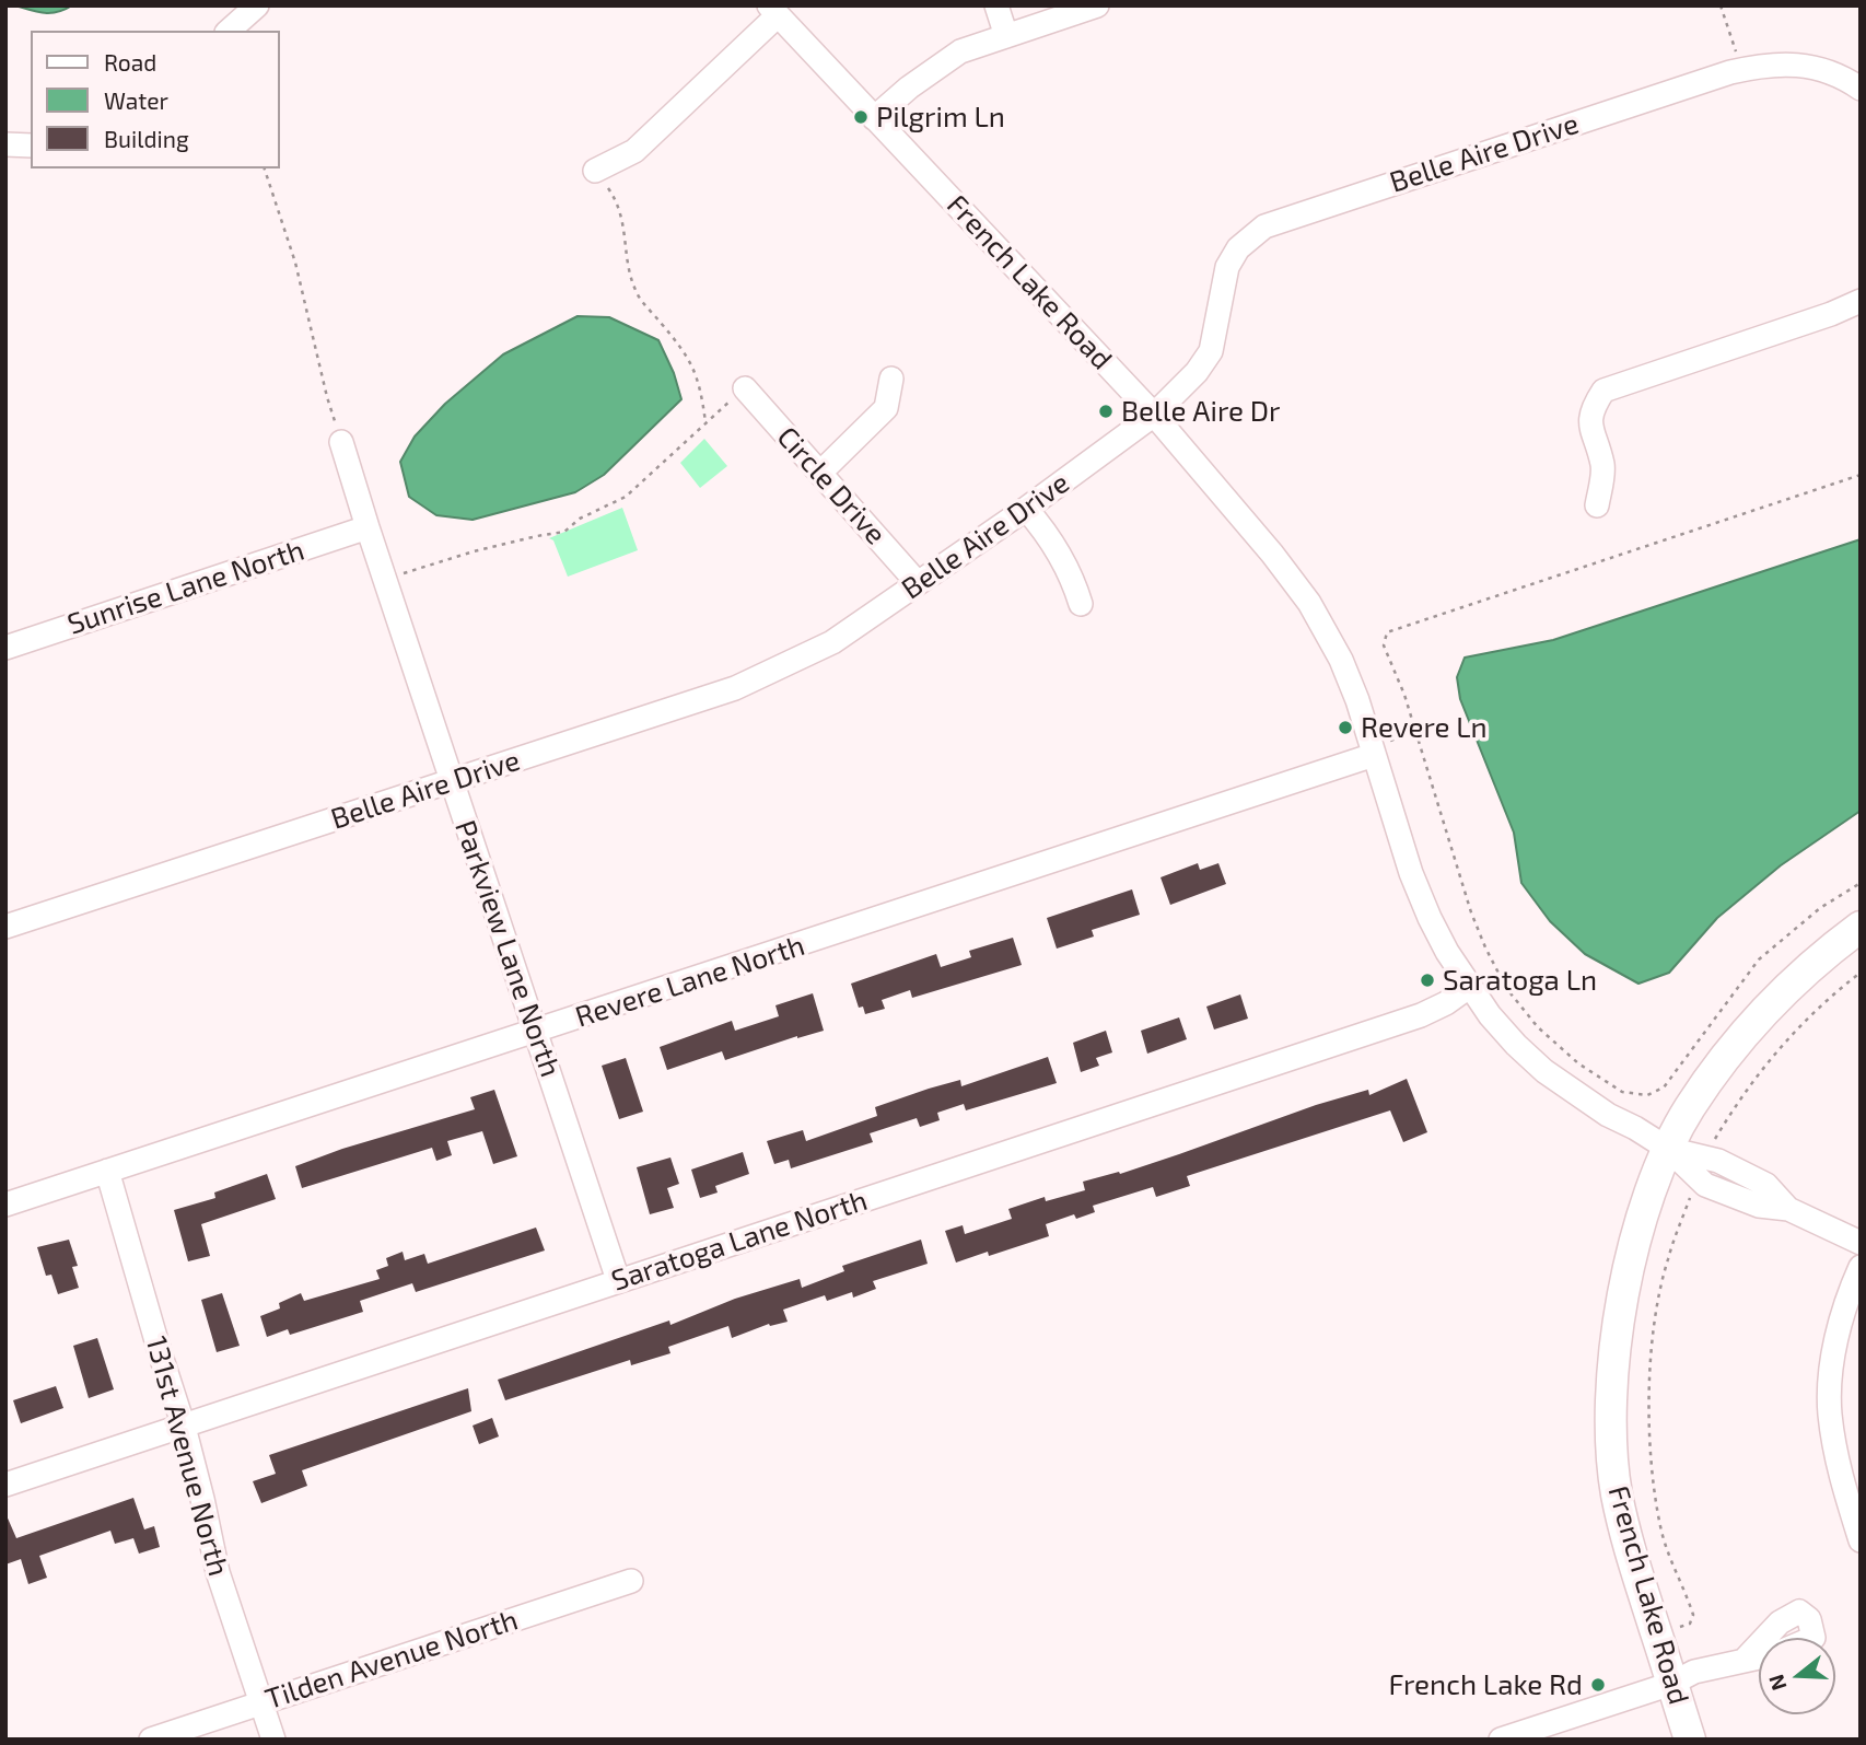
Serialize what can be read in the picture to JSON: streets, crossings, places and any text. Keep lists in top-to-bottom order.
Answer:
{
  "streets": {
    "main road": ["French Lake Road"],
    "street": [
      "Belle Aire Drive",
      "Circle Drive",
      "Sunrise Lane North",
      "Parkview Lane North",
      "Revere Lane North",
      "Saratoga Lane North",
      "131st Avenue North",
      "Tilden Avenue North"
    ]
  },
  "crossings": [
    ["Belle Aire Drive", "French Lake Road"],
    ["Belle Aire Drive", "Circle Drive"],
    ["Belle Aire Drive", "Parkview Lane North"],
    ["French Lake Road", "Revere Lane North"],
    ["French Lake Road", "Saratoga Lane North"],
    ["Sunrise Lane North", "Parkview Lane North"],
    ["Parkview Lane North", "Revere Lane North"],
    ["Parkview Lane North", "Saratoga Lane North"],
    ["Revere Lane North", "131st Avenue North"],
    ["Saratoga Lane North", "131st Avenue North"],
    ["131st Avenue North", "Tilden Avenue North"]
  ],
  "places": [
    "Pilgrim Ln",
    "Belle Aire Dr",
    "Revere Ln",
    "Saratoga Ln",
    "French Lake Rd"
  ],
  "legend": ["Road", "Water", "Building"],
  "north": "left"
}
